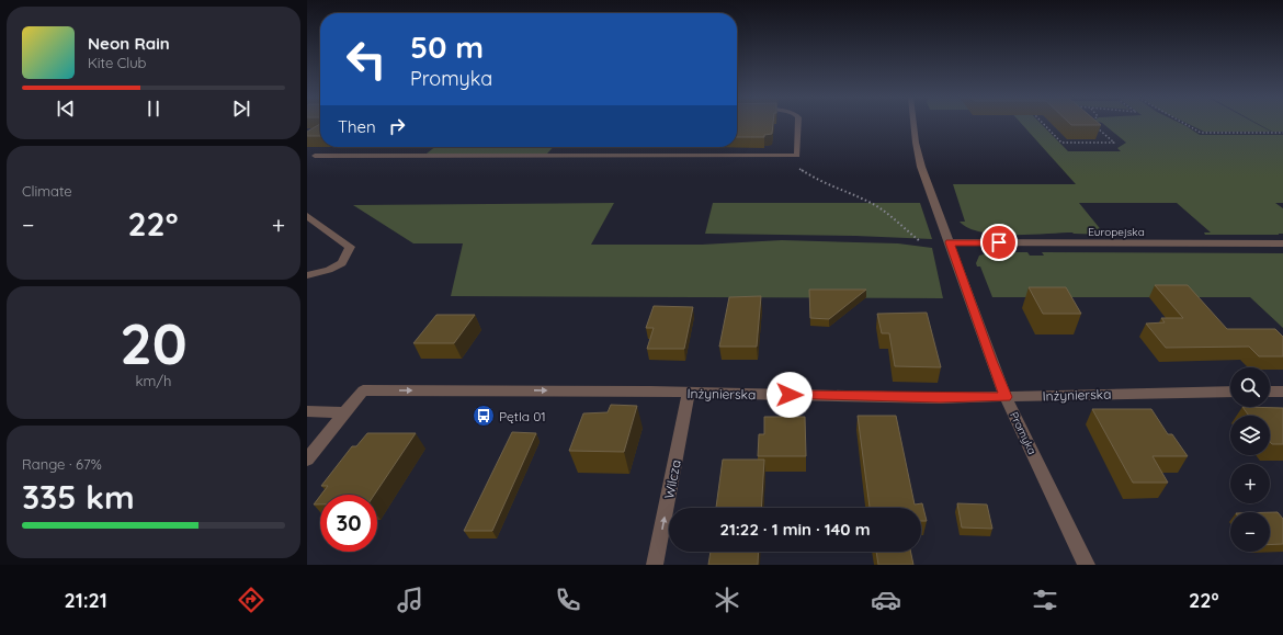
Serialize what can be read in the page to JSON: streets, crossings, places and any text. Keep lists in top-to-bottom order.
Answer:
{
  "streets": {
    "street": [
      "Europejska",
      "Inżynierska",
      "Promyka",
      "Wilcza"
    ]
  },
  "crossings": [
    ["Europejska", "Promyka"],
    ["Inżynierska", "Promyka"],
    ["Inżynierska", "Wilcza"]
  ],
  "one_way": ["Inżynierska", "Wilcza"],
  "places": {
    "bus stop": ["Pętla 01"]
  },
  "page": {
    "turn": ["50 m", "Promyka"],
    "song": ["Neon Rain", "Kite Club"],
    "then": "Then",
    "tile": [
      "Climate",
      ["20", "km/h"],
      ["Range · 67%", "335 km"]
    ],
    "heat": ["−", "22°", "+"],
    "map_buttons": ["+", "−"],
    "limit": "30",
    "trip": "21:22 · 1 min · 140 m",
    "tabs": ["21:21", "22°"]
  }
}
